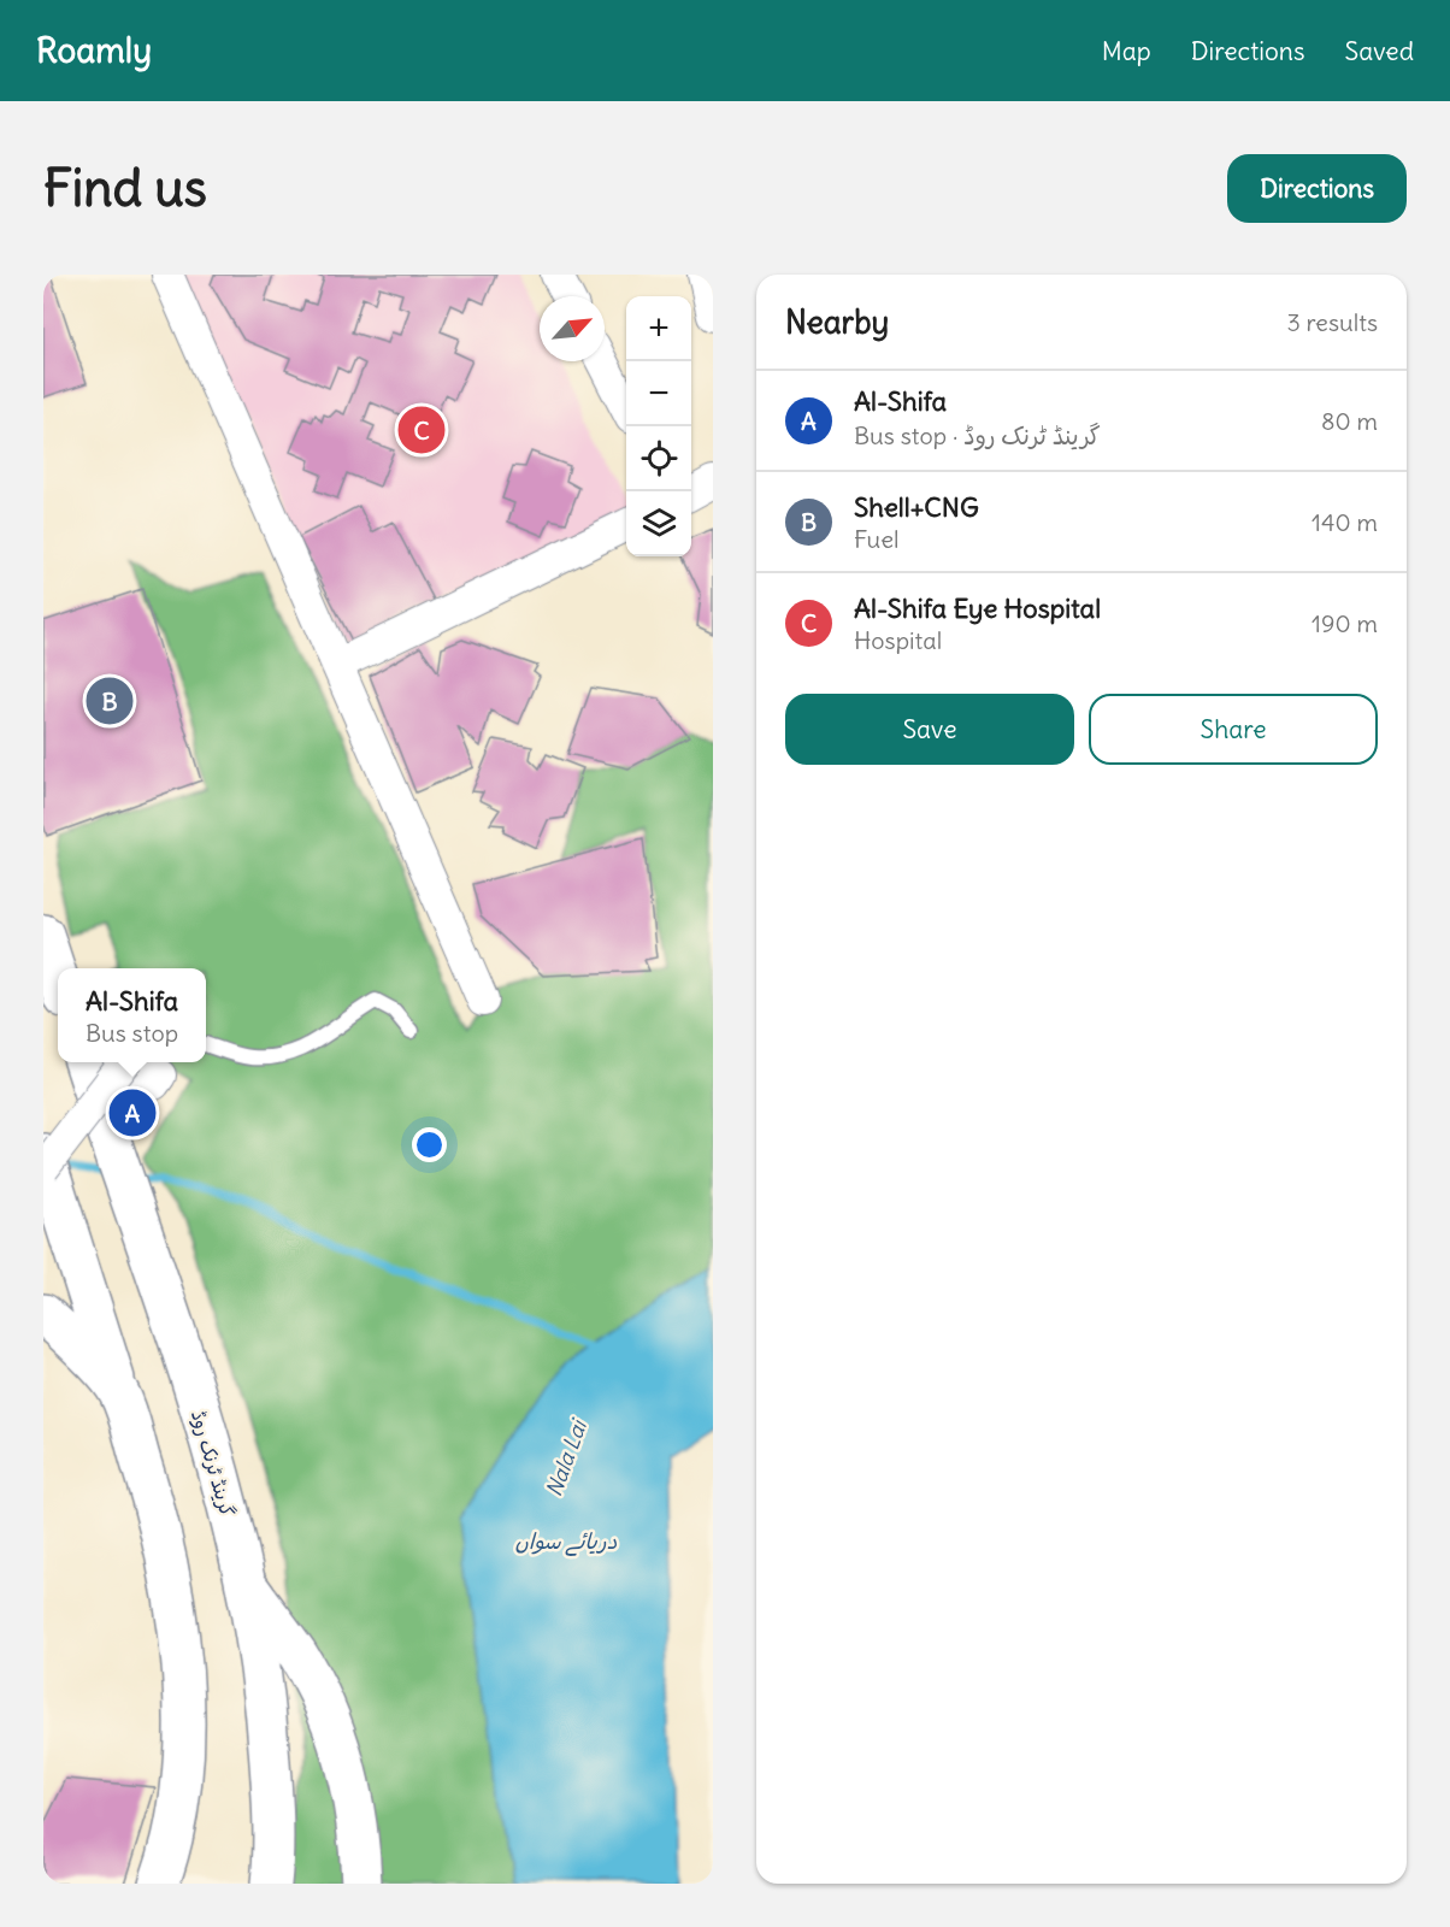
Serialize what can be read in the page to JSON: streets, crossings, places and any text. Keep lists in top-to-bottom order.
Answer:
{
  "streets": {
    "main road": ["گرینڈ ٹرنک روڈ"]
  },
  "water": ["Nala Lai", "دریائے سواں"],
  "north": "top right",
  "page": {
    "header": "Roamly",
    "nav": ["Map", "Directions", "Saved"],
    "buttons": [
      "Directions",
      ["Save", "Share"]
    ],
    "title": "Find us",
    "heading": ["Nearby", "3 results"],
    "map_buttons": ["+", "−"],
    "list": [
      {
        "mark": "A",
        "name": "Al-Shifa",
        "note": "Bus stop · گرینڈ ٹرنک روڈ",
        "value": "80 m"
      },
      {
        "mark": "B",
        "name": "Shell+CNG",
        "note": "Fuel",
        "value": "140 m"
      },
      {
        "mark": "C",
        "name": "Al-Shifa Eye Hospital",
        "note": "Hospital",
        "value": "190 m"
      }
    ],
    "pins": ["C", "B", "A"],
    "popup": ["Al-Shifa", "Bus stop"]
  }
}
